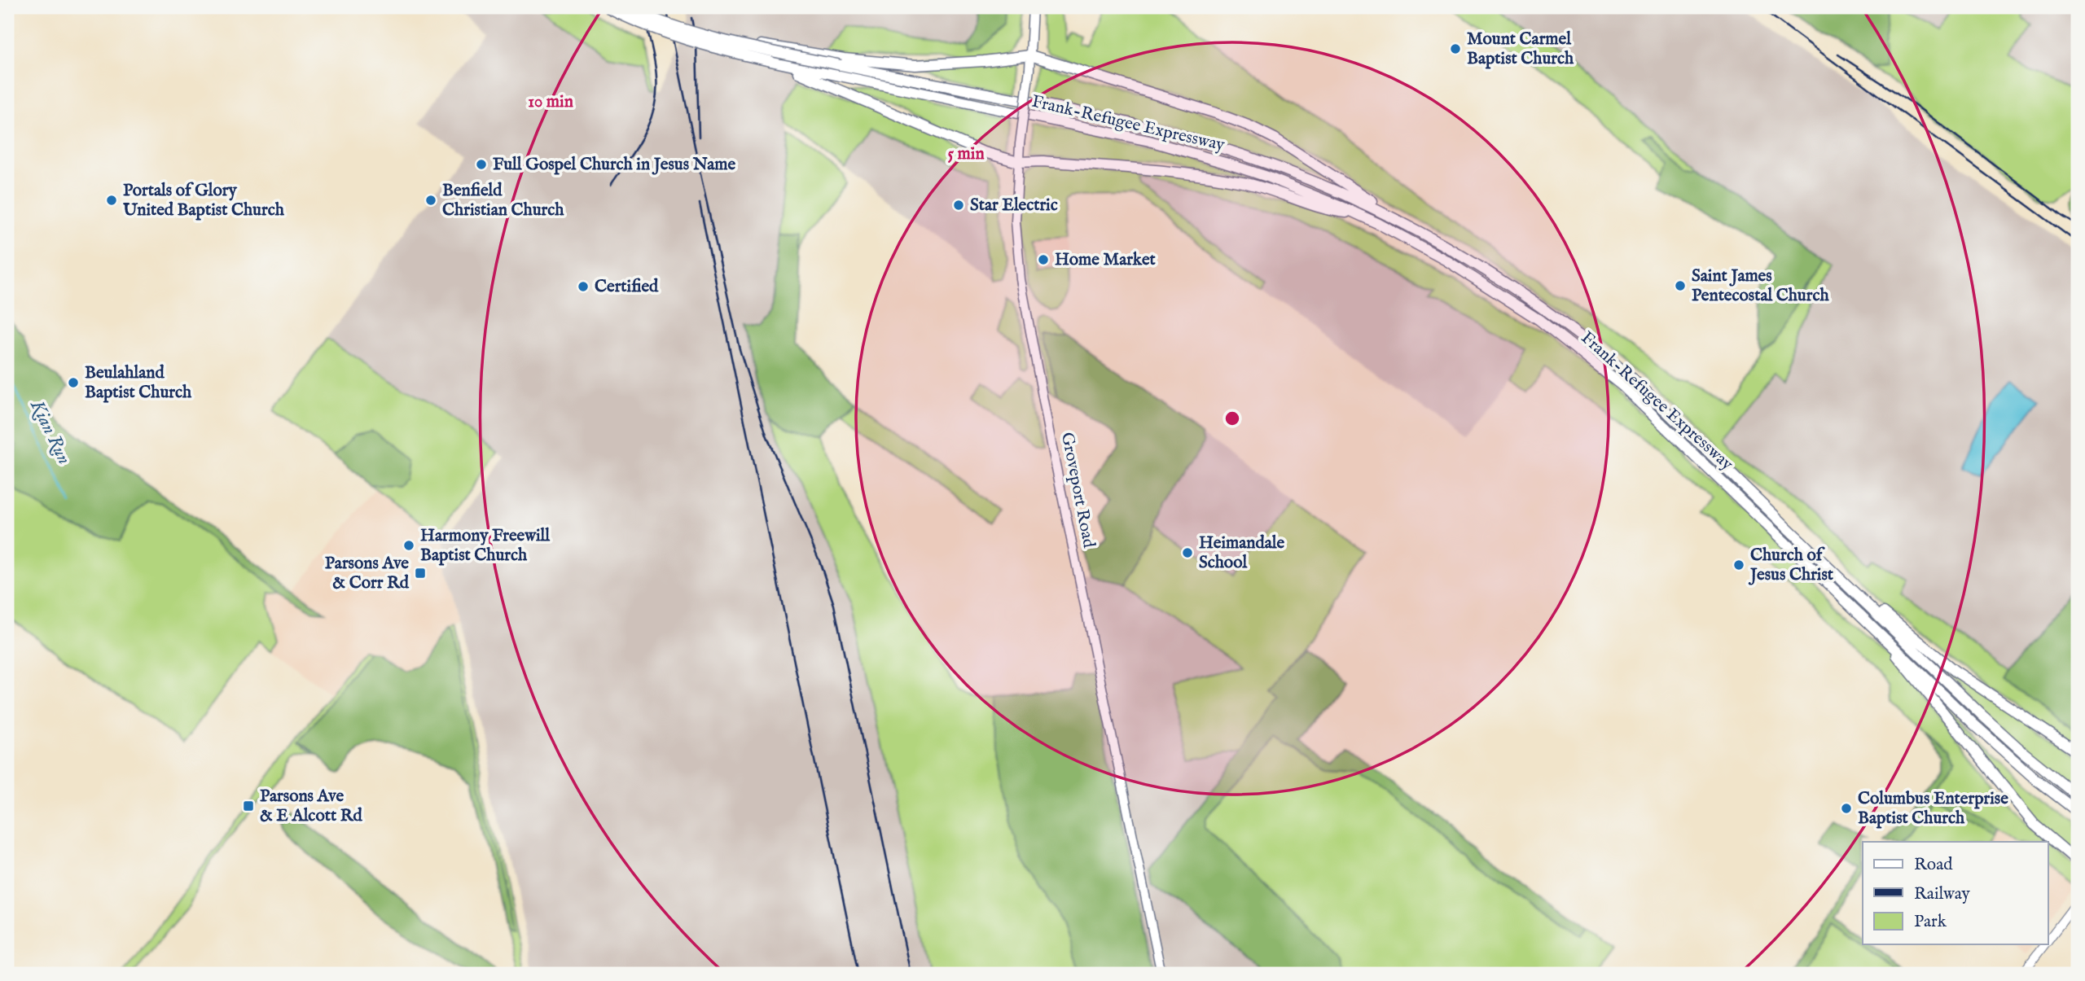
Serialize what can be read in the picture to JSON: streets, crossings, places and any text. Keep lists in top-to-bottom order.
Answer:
{
  "streets": {
    "highway": ["Frank-Refugee Expressway"],
    "main road": ["Groveport Road"]
  },
  "water": ["Kian Run"],
  "places": {
    "other": [
      "Mount Carmel Baptist Church",
      "Full Gospel Church in Jesus Name",
      "Portals of Glory United Baptist Church",
      "Benfield Christian Church",
      "Star Electric",
      "Home Market",
      "Saint James Pentecostal Church",
      "Certified",
      "Beulahland Baptist Church",
      "Harmony Freewill Baptist Church",
      "Heimandale School",
      "Church of Jesus Christ",
      "Columbus Enterprise Baptist Church"
    ],
    "transit": ["Parsons Ave & Corr Rd", "Parsons Ave & E Alcott Rd"]
  },
  "legend": ["Road", "Railway", "Park"],
  "rings": ["10 min", "5 min"]
}
